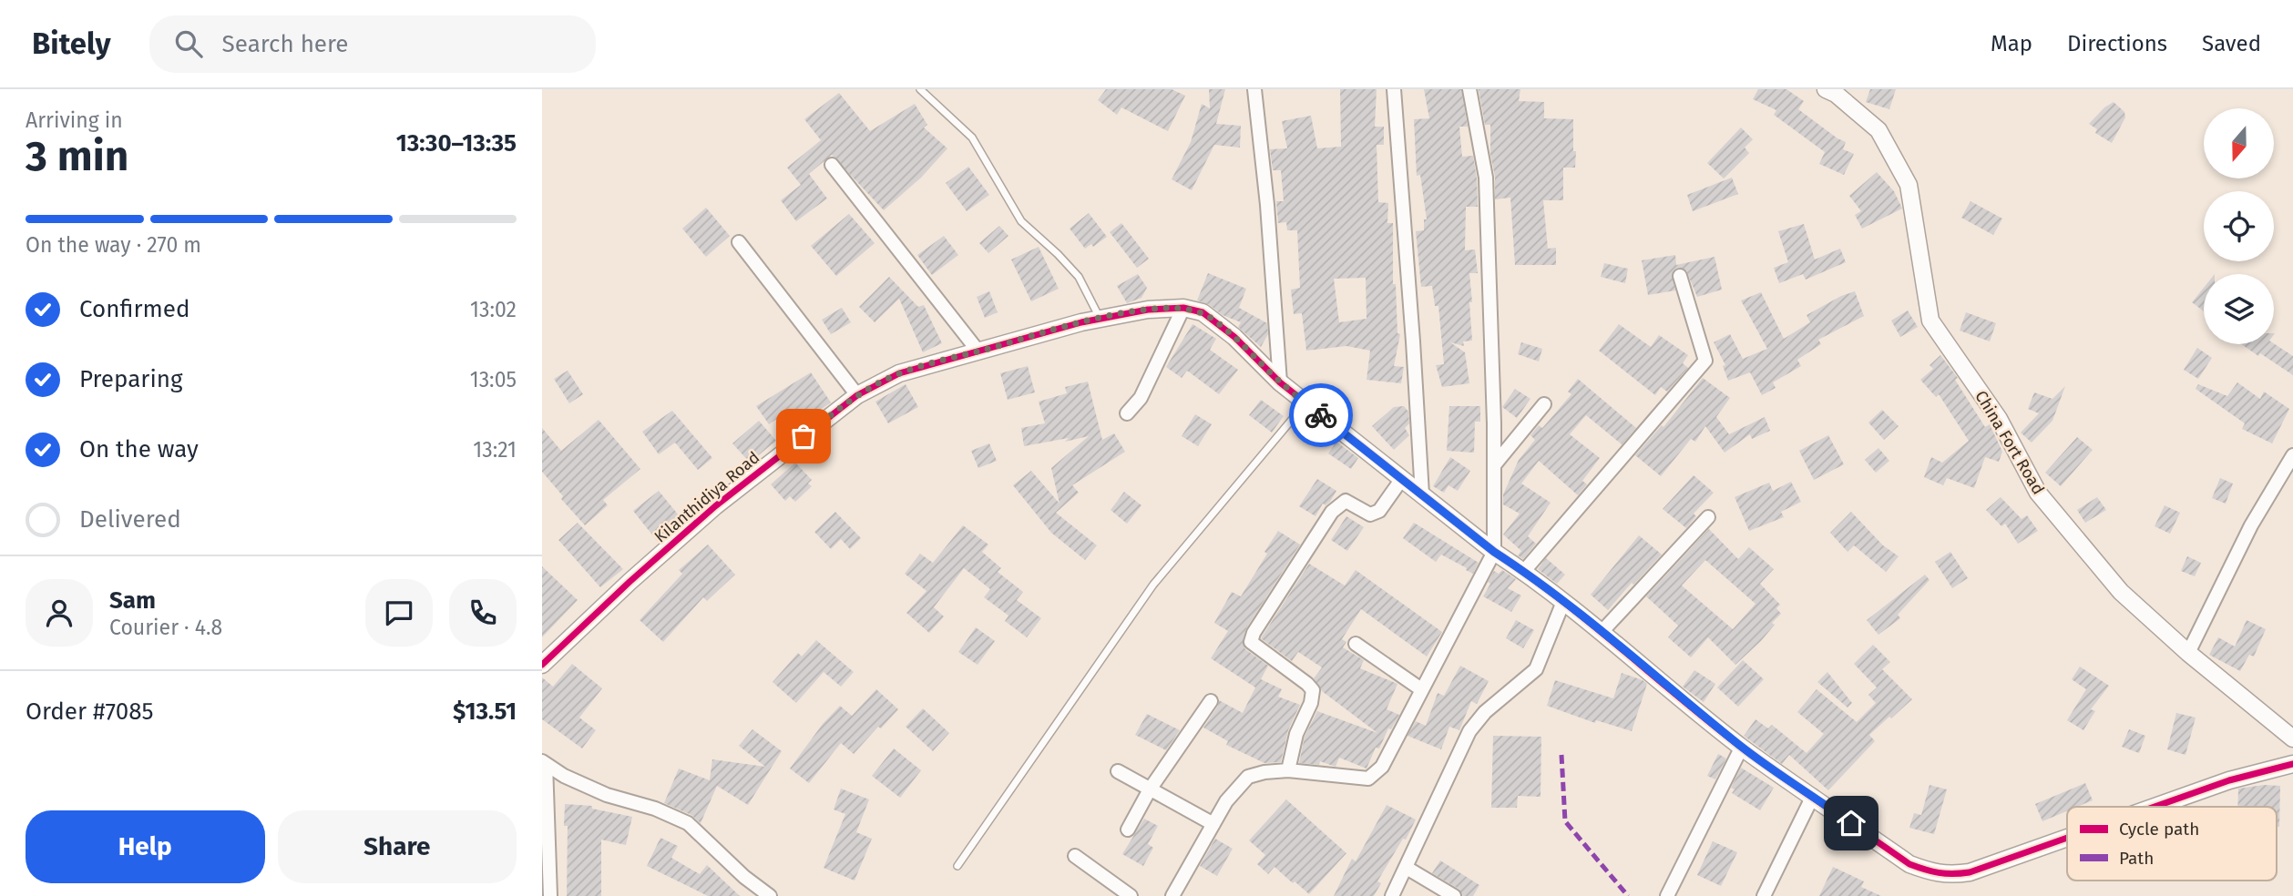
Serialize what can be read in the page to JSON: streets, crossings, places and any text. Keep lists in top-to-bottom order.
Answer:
{
  "streets": {
    "street": ["China Fort Road", "Kilanthidiya Road"]
  },
  "legend": ["Cycle path", "Path"],
  "north": "bottom",
  "page": {
    "header": "Bitely",
    "search": "Search here",
    "nav": ["Map", "Directions", "Saved"],
    "heading": ["3 min", "Arriving in", "13:30–13:35"],
    "panel": [
      "Sam",
      "Courier · 4.8",
      "Order #7085",
      "$13.51"
    ],
    "bar": "On the way · 270 m",
    "list": [
      ["Confirmed", "13:02"],
      ["Preparing", "13:05"],
      ["On the way", "13:21"],
      "Delivered"
    ],
    "buttons": ["Help", "Share"]
  }
}
